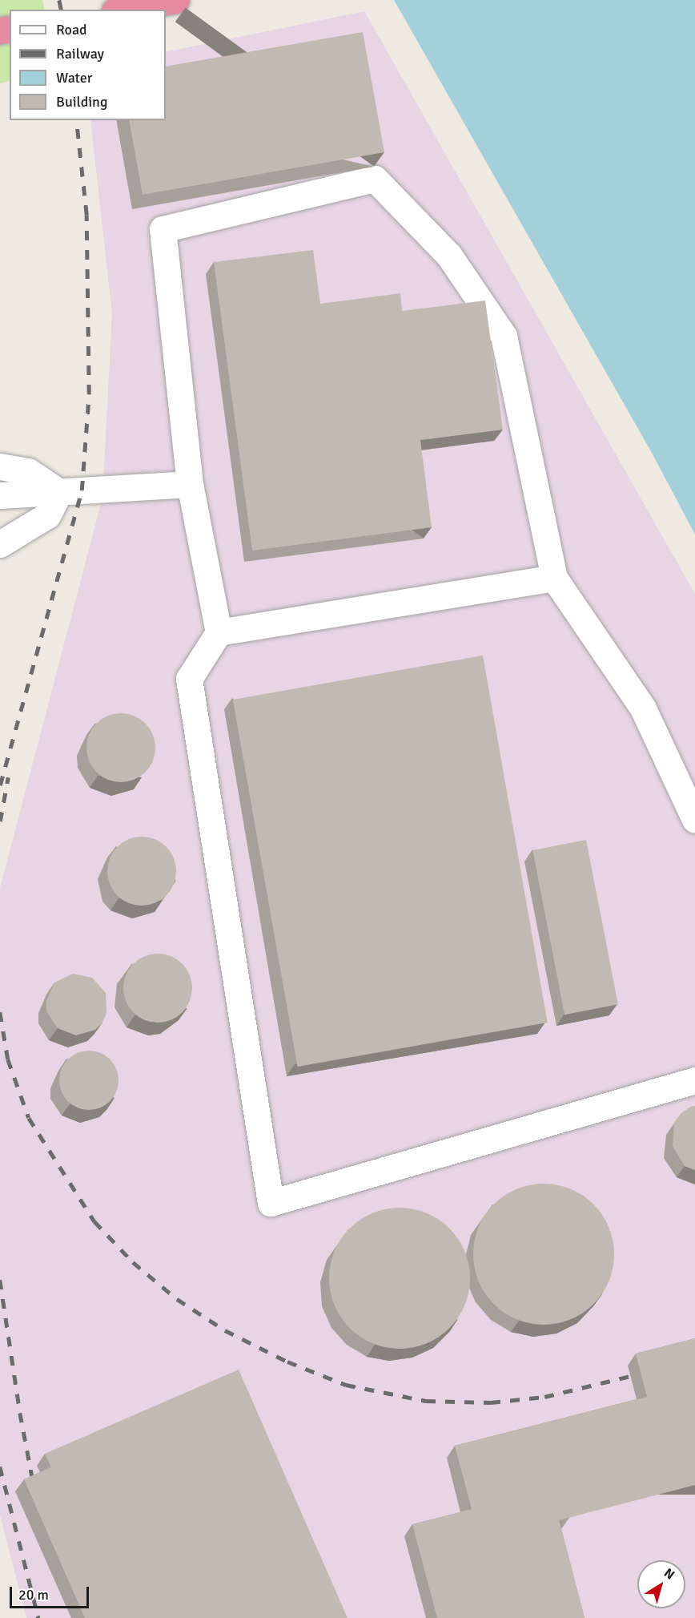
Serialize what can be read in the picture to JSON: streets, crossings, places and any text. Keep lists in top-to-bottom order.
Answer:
{
  "legend": [
    "Road",
    "Railway",
    "Water",
    "Building"
  ],
  "scale_bar": "20 m",
  "north": "top right"
}
